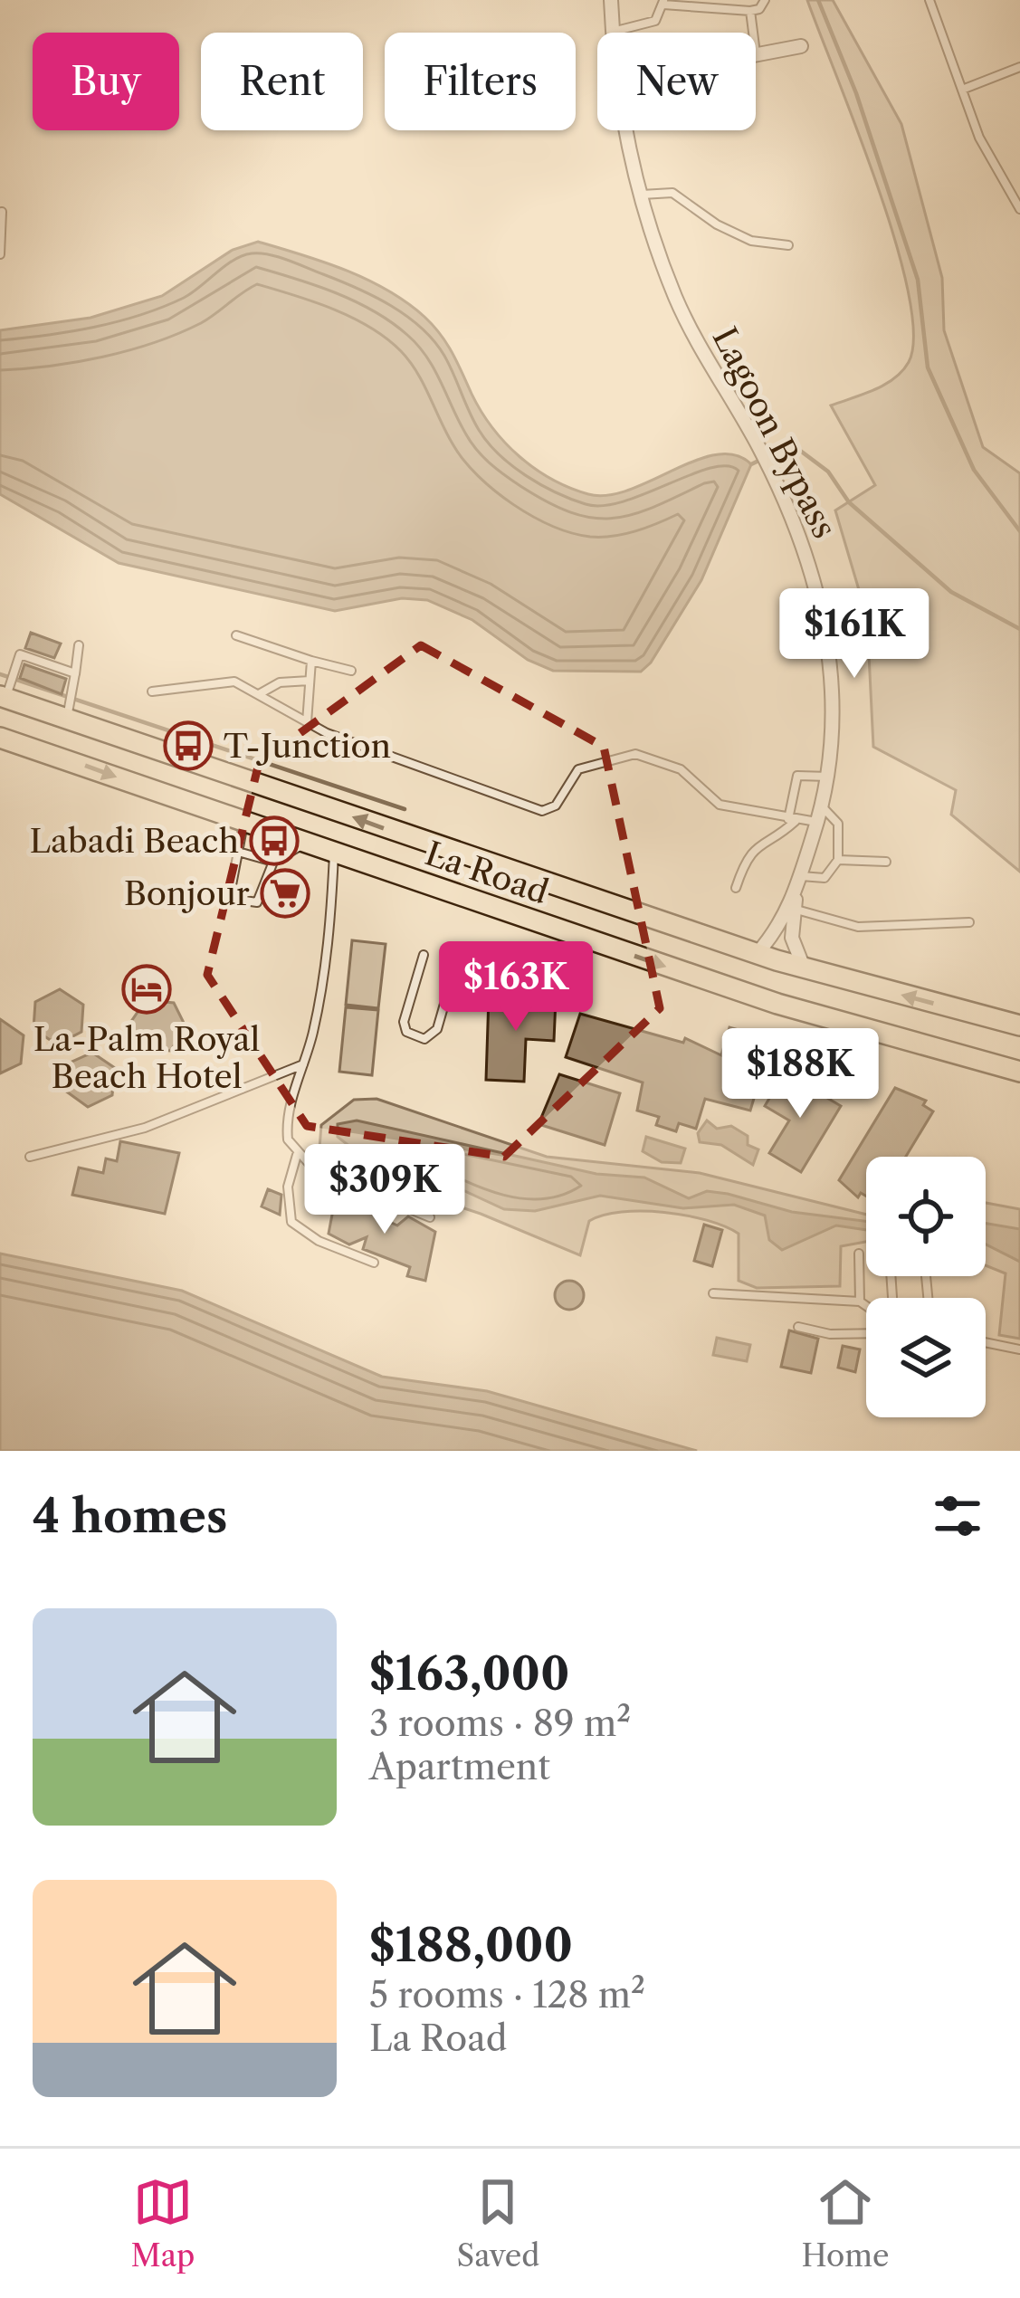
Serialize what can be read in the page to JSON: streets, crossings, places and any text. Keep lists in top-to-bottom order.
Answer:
{
  "streets": {
    "main road": ["La Road"],
    "street": ["Lagoon Bypass"]
  },
  "crossings": [
    ["Lagoon Bypass", "La Road"]
  ],
  "places": {
    "bus stop": ["T-Junction", "Labadi Beach"],
    "supermarket": ["Bonjour"],
    "hotel": ["La-Palm Royal Beach Hotel"]
  },
  "page": {
    "chip": [
      "Buy",
      "Rent",
      "Filters",
      "New"
    ],
    "price": [
      "$161K",
      "$163K",
      "$188K",
      "$309K"
    ],
    "heading": "4 homes",
    "list": [
      {
        "name": "$163,000",
        "note": "3 rooms · 89 m² · Apartment"
      },
      {
        "name": "$188,000",
        "note": "5 rooms · 128 m² · La Road"
      }
    ],
    "tabs": ["Map", "Saved", "Home"]
  }
}
